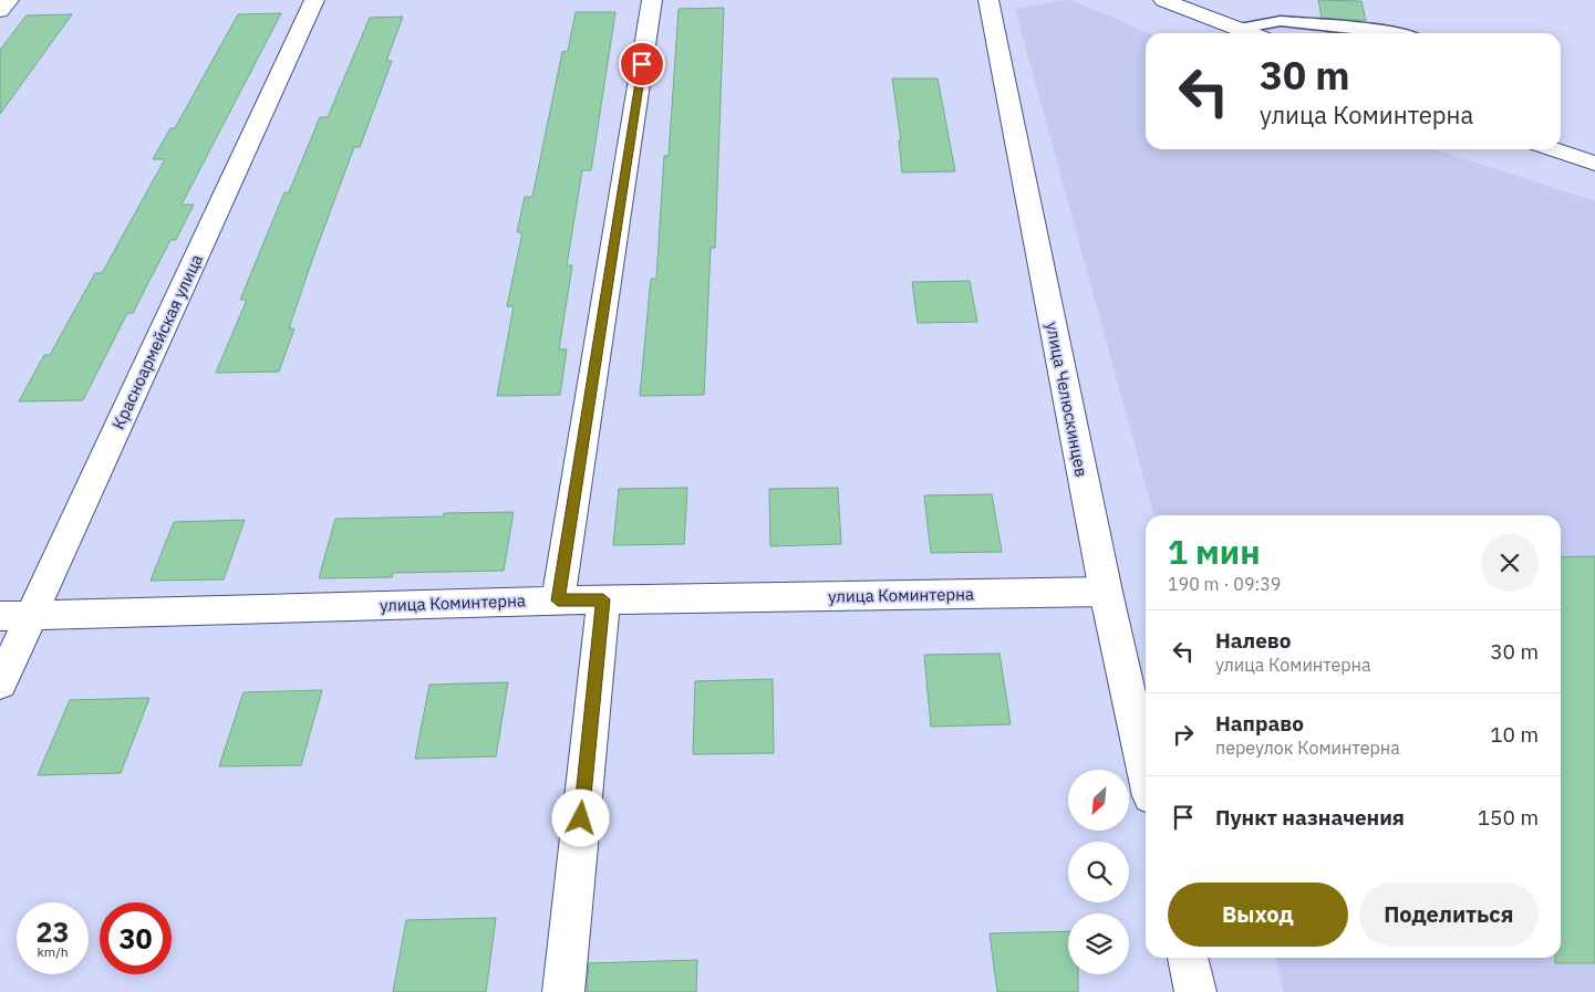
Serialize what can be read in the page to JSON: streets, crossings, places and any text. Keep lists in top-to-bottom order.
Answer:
{
  "streets": {
    "street": ["Красноармейская улица", "улица Челюскинцев", "улица Коминтерна"]
  },
  "crossings": [
    ["Красноармейская улица", "улица Коминтерна"],
    ["улица Челюскинцев", "улица Коминтерна"]
  ],
  "north": "bottom left",
  "page": {
    "turn": ["30 m", "улица Коминтерна"],
    "heading": ["1 мин", "190 m · 09:39"],
    "list": [
      {
        "name": "Налево",
        "note": "улица Коминтерна",
        "value": "30 m"
      },
      {
        "name": "Направо",
        "note": "переулок Коминтерна",
        "value": "10 m"
      },
      {
        "name": "Пункт назначения",
        "value": "150 m"
      }
    ],
    "buttons": ["Выход", "Поделиться"],
    "speed": "23 km/h",
    "limit": "30"
  }
}
